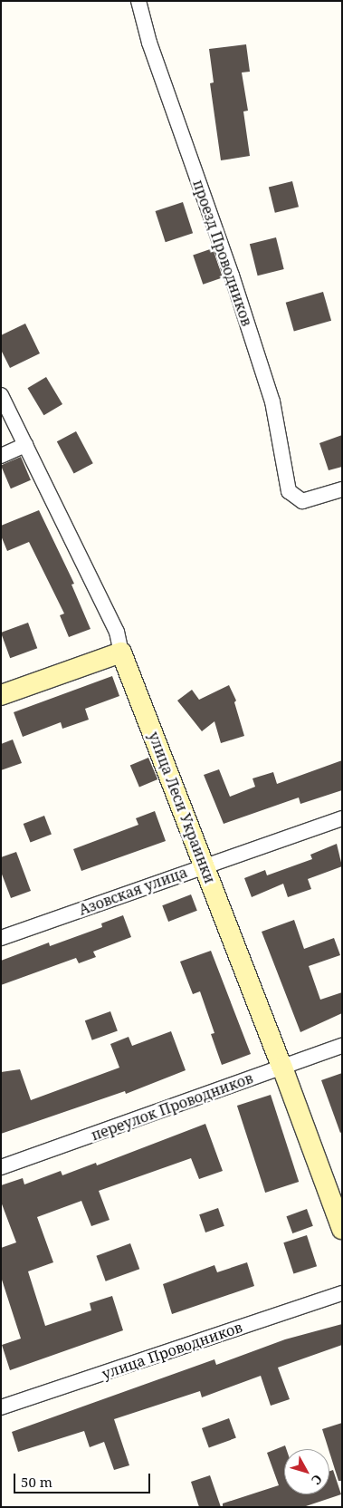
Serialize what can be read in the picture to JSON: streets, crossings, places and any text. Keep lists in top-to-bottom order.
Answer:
{
  "streets": {
    "main road": ["улица Леси Украинки"],
    "street": [
      "проезд Проводников",
      "Азовская улица",
      "переулок Проводников",
      "улица Проводников"
    ]
  },
  "crossings": [
    ["улица Леси Украинки", "Азовская улица"],
    ["улица Леси Украинки", "переулок Проводников"]
  ],
  "scale_bar": "50 m",
  "north": "bottom right"
}
